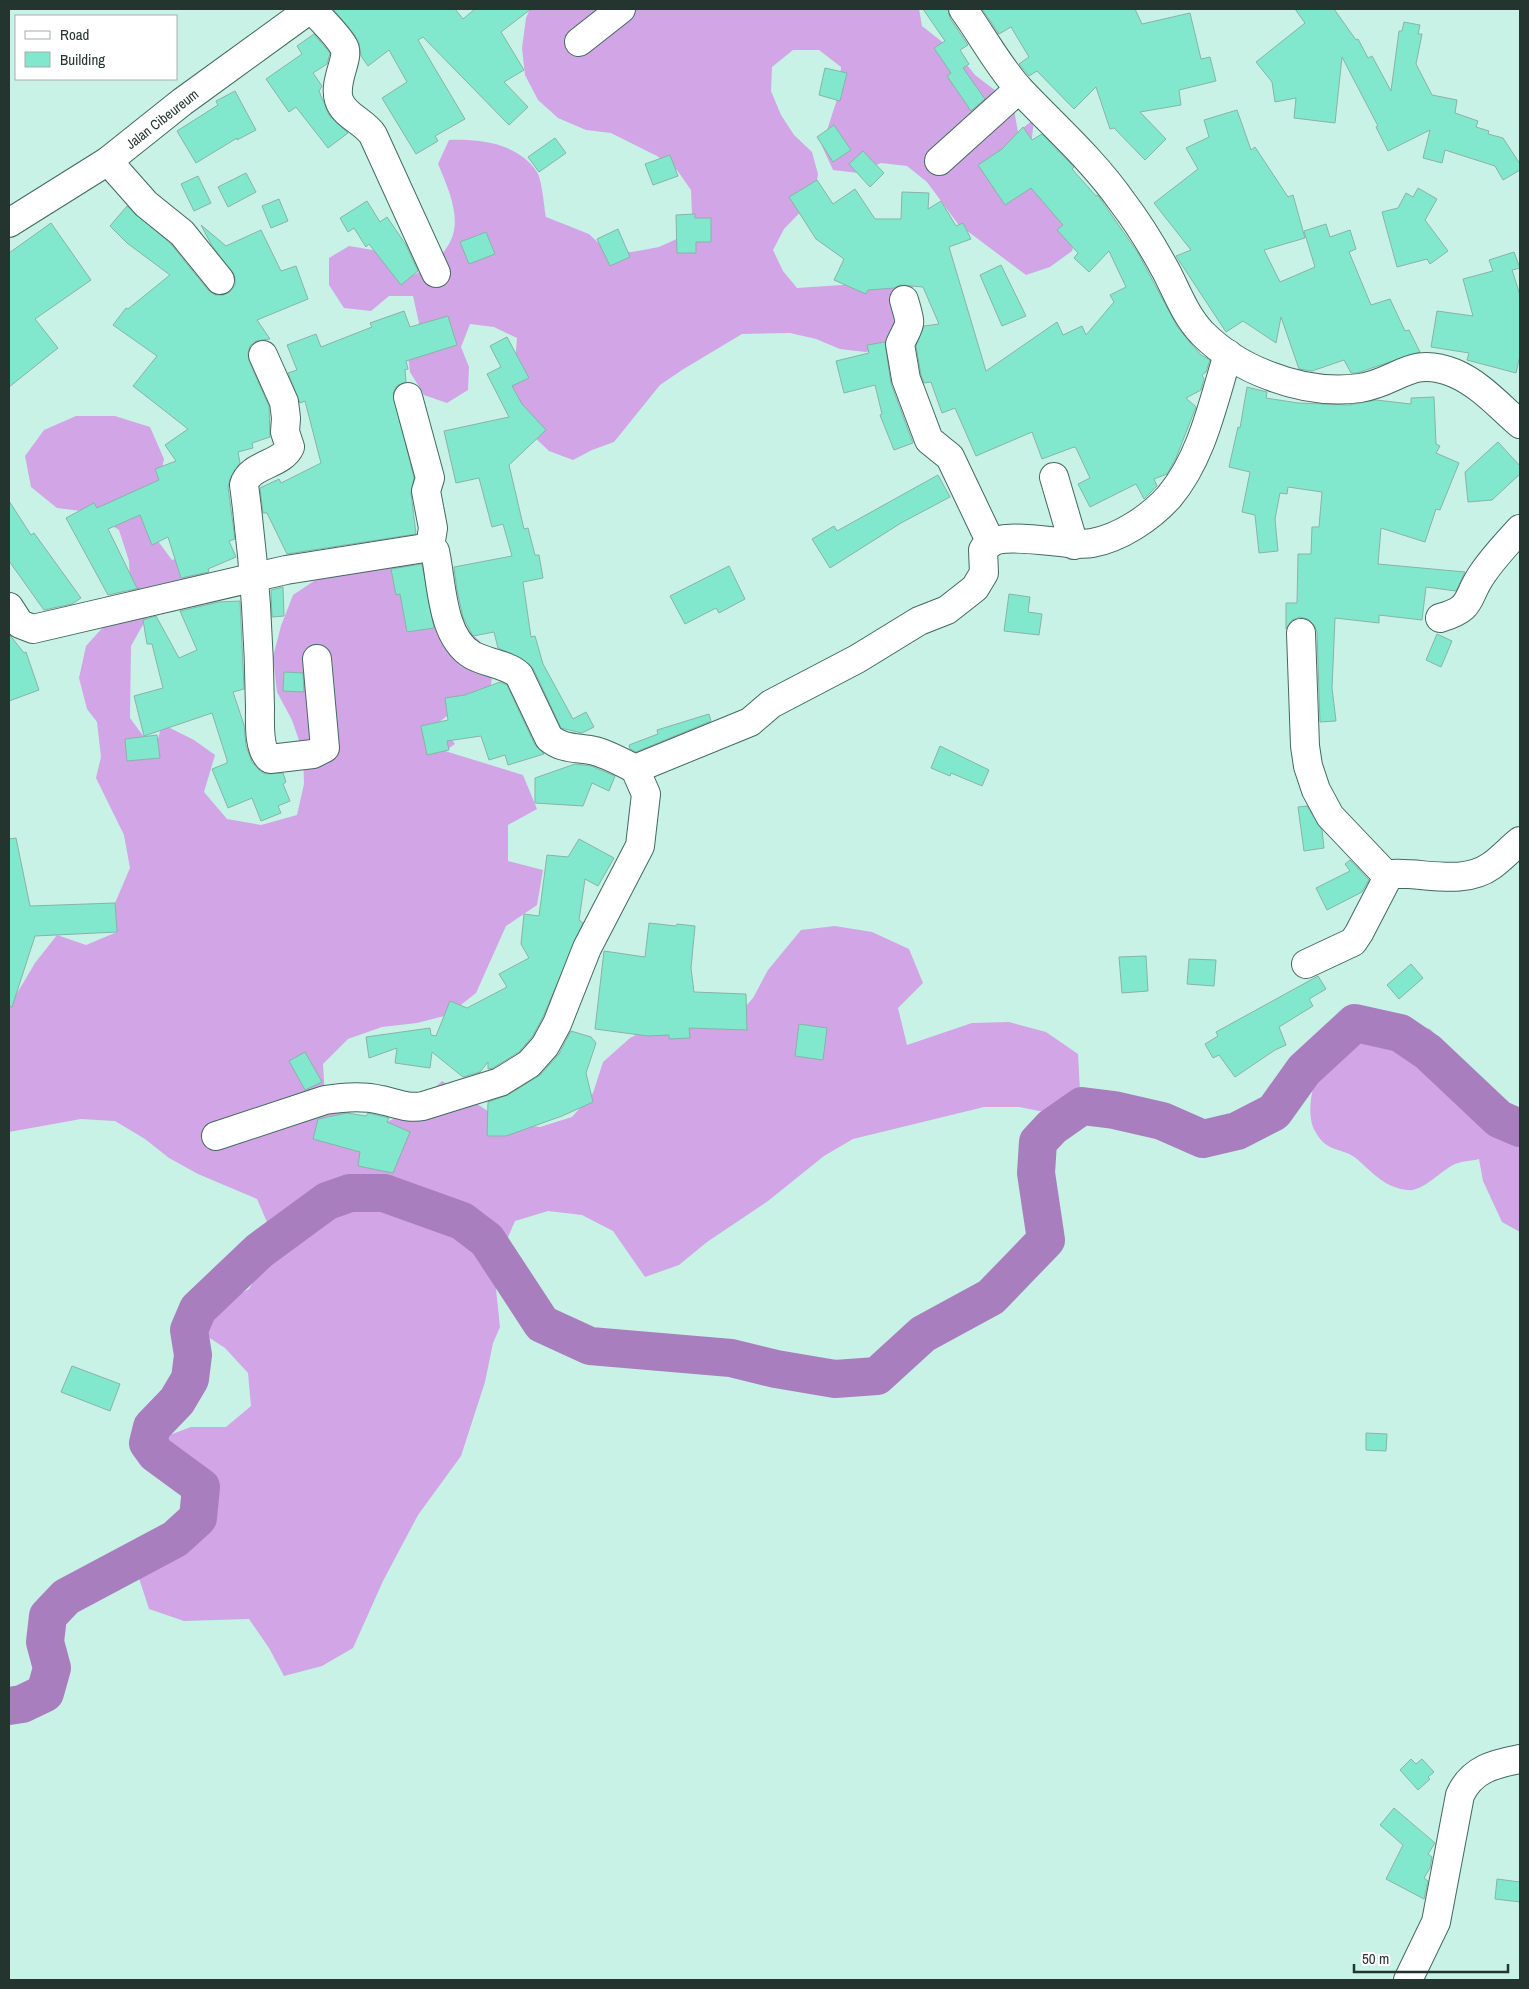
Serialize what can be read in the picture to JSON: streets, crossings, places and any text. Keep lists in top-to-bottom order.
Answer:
{
  "streets": {
    "street": ["Jalan Cibeureum"]
  },
  "legend": ["Road", "Building"],
  "scale_bar": "50 m"
}
